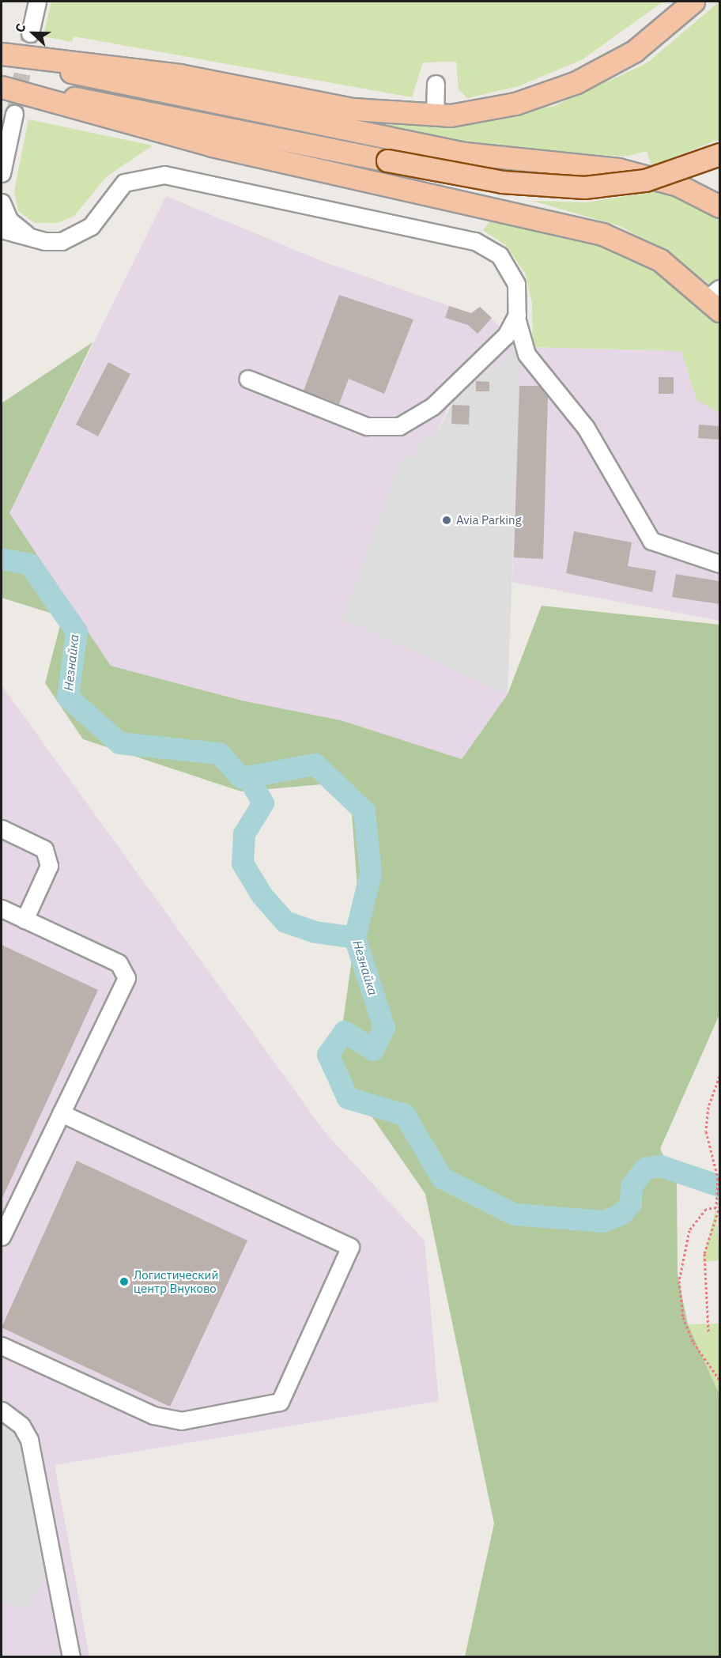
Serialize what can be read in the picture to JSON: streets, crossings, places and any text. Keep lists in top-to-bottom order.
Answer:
{
  "water": ["Незнайка"],
  "places": ["Avia Parking", "Логистический центр Внуково"],
  "north": "left"
}
